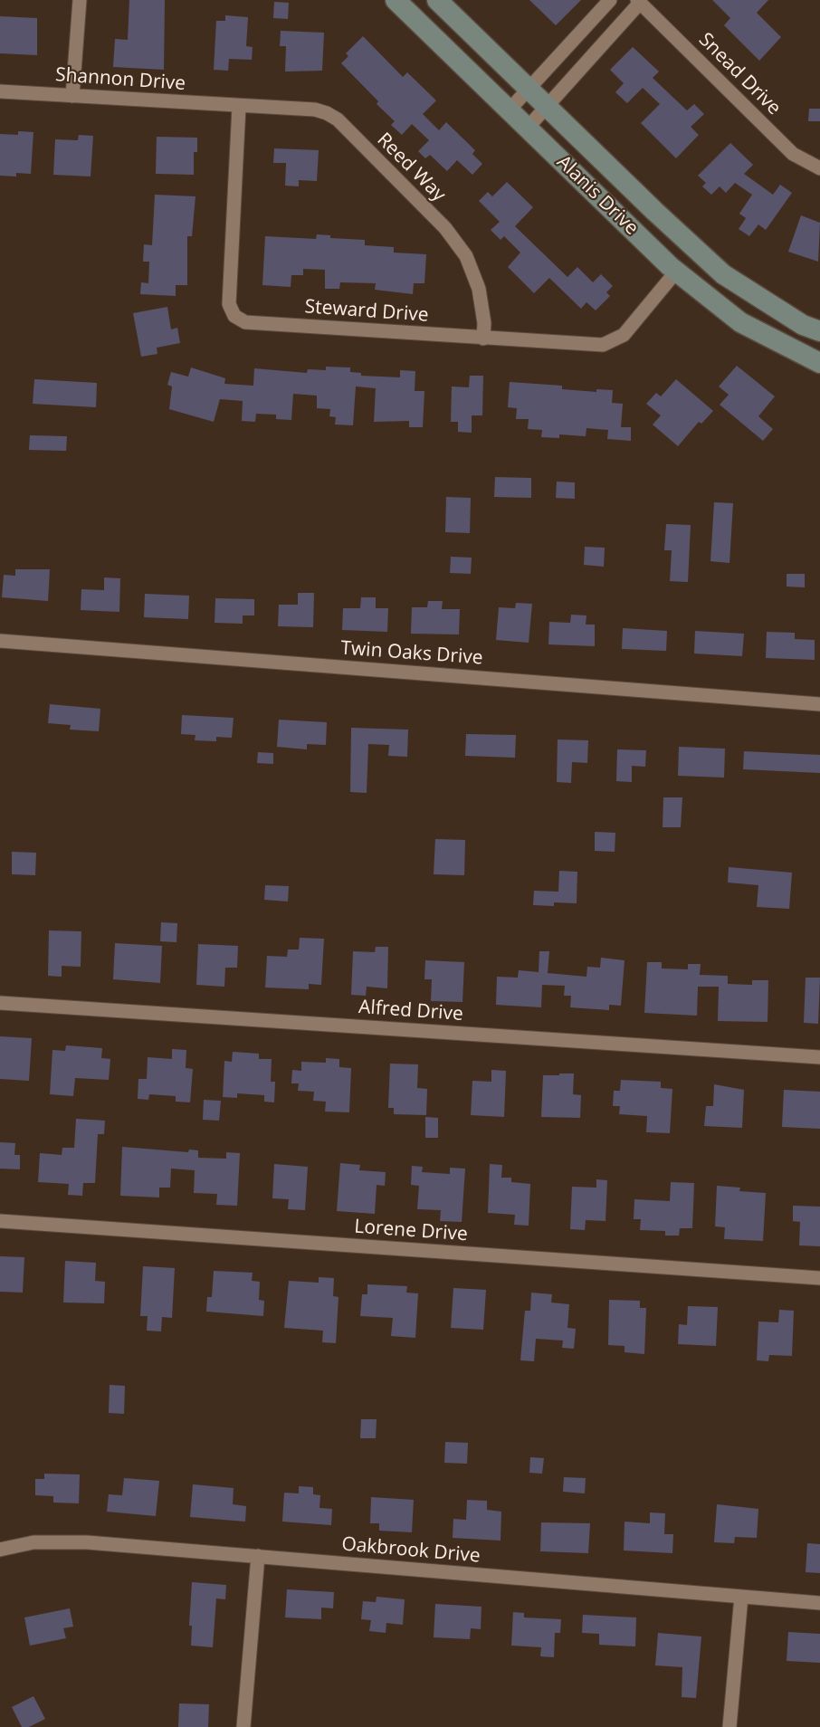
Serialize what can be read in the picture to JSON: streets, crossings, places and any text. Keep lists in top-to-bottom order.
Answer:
{
  "streets": {
    "main road": ["Alanis Drive"],
    "street": [
      "Snead Drive",
      "Shannon Drive",
      "Reed Way",
      "Steward Drive",
      "Twin Oaks Drive",
      "Alfred Drive",
      "Lorene Drive",
      "Oakbrook Drive"
    ]
  },
  "crossings": [
    ["Shannon Drive", "Reed Way"],
    ["Shannon Drive", "Steward Drive"],
    ["Reed Way", "Steward Drive"],
    ["Alanis Drive", "Steward Drive"]
  ]
}
